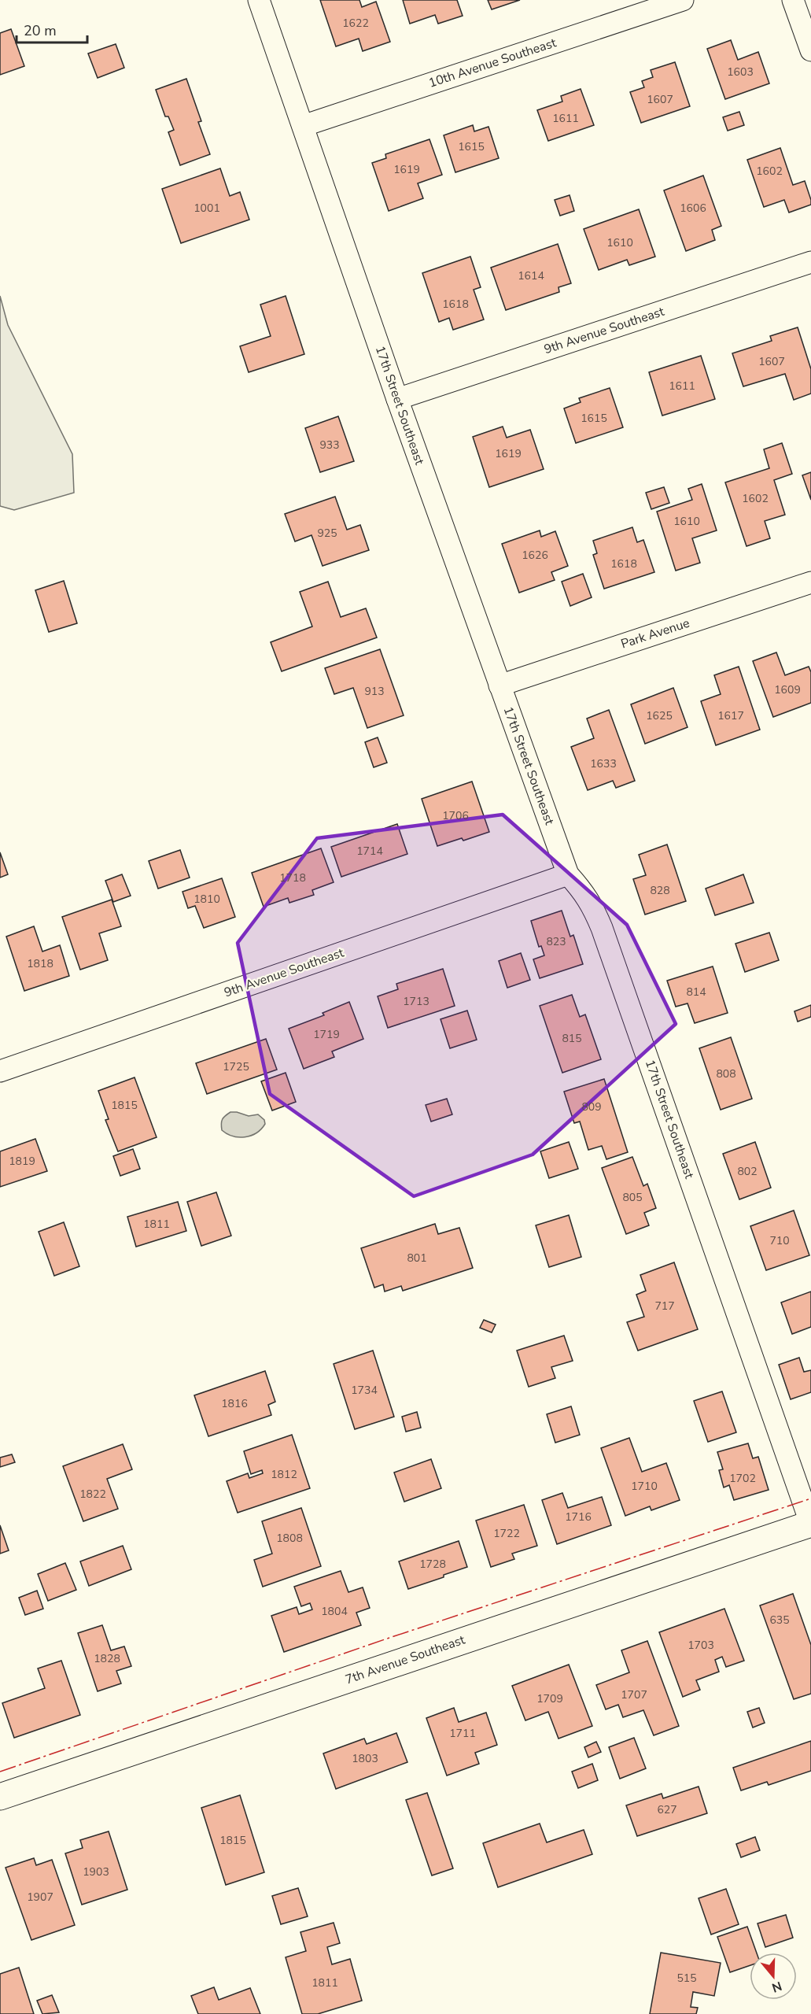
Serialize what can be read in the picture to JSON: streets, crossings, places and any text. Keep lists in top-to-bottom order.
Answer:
{
  "streets": {
    "street": [
      "10th Avenue Southeast",
      "9th Avenue Southeast",
      "17th Street Southeast",
      "Park Avenue",
      "7th Avenue Southeast"
    ]
  },
  "crossings": [
    ["10th Avenue Southeast", "17th Street Southeast"],
    ["9th Avenue Southeast", "17th Street Southeast"],
    ["17th Street Southeast", "Park Avenue"],
    ["17th Street Southeast", "7th Avenue Southeast"]
  ],
  "house_numbers": [
    "1622",
    "1603",
    "1607",
    "1611",
    "1615",
    "1619",
    "1602",
    "1001",
    "1606",
    "1610",
    "1614",
    "1618",
    "1607",
    "1611",
    "1615",
    "933",
    "1619",
    "1602",
    "1610",
    "925",
    "1626",
    "1618",
    "1609",
    "913",
    "1625",
    "1617",
    "1633",
    "1706",
    "1714",
    "1718",
    "828",
    "1810",
    "823",
    "1818",
    "814",
    "1713",
    "1719",
    "815",
    "1725",
    "808",
    "1815",
    "809",
    "1819",
    "802",
    "805",
    "1811",
    "710",
    "801",
    "717",
    "1734",
    "1816",
    "1812",
    "1702",
    "1710",
    "1822",
    "1716",
    "1722",
    "1808",
    "1728",
    "1804",
    "635",
    "1703",
    "1828",
    "1707",
    "1709",
    "1711",
    "1803",
    "627",
    "1815",
    "1903",
    "1907",
    "515",
    "1811"
  ],
  "scale_bar": "20 m",
  "north": "bottom"
}
